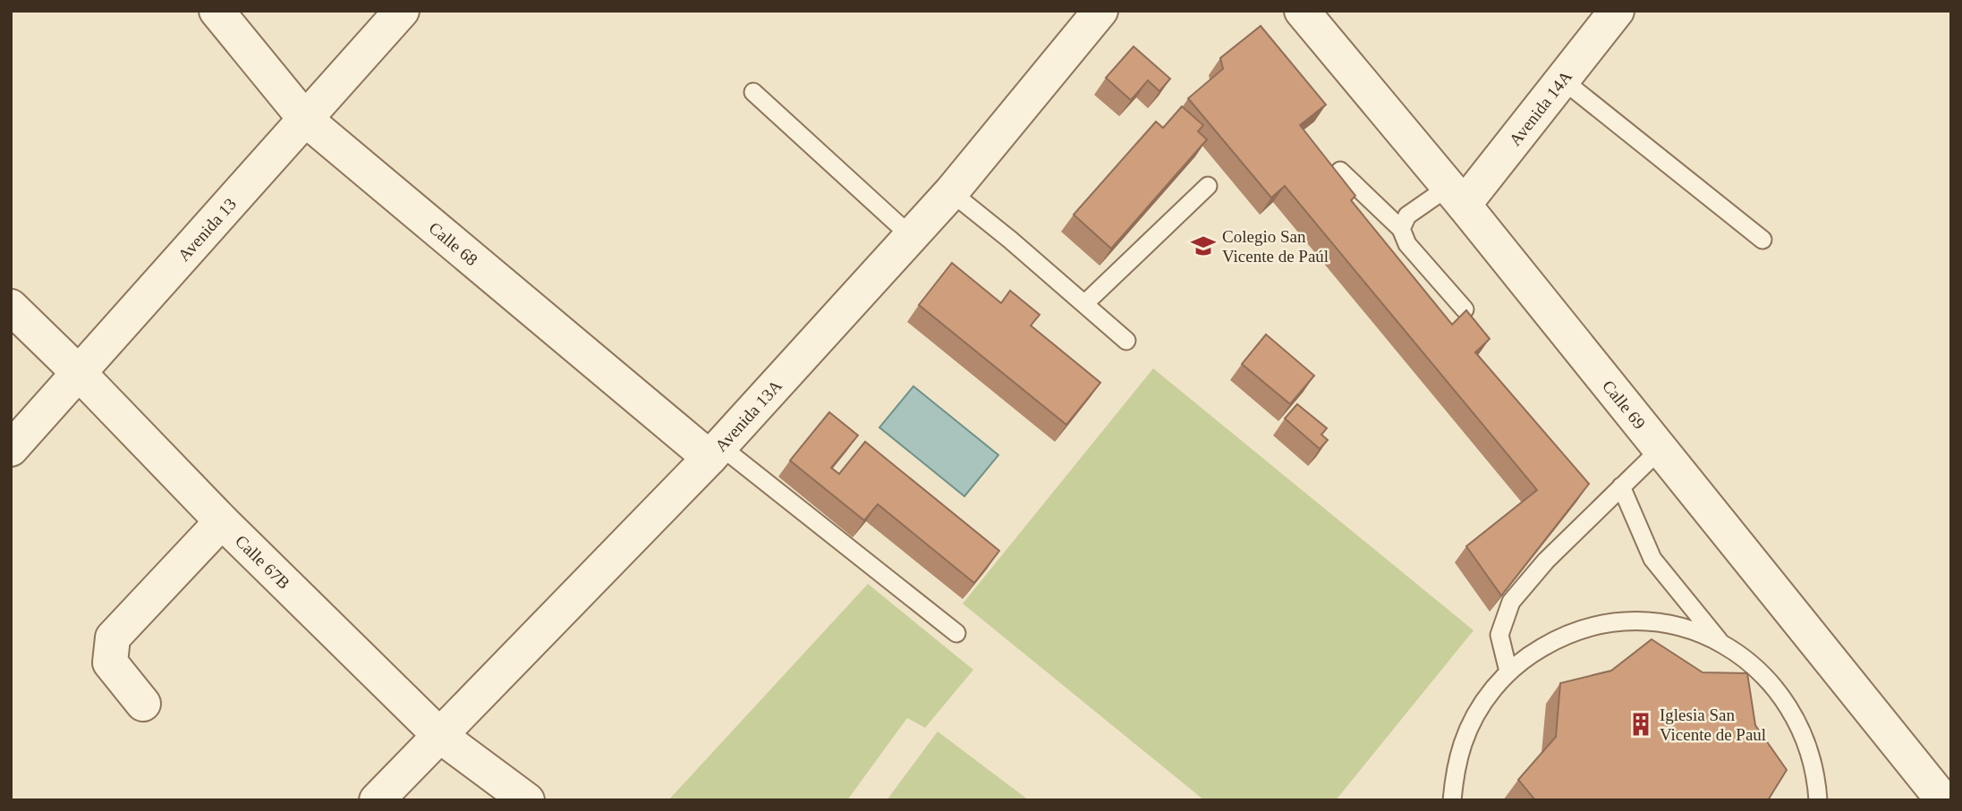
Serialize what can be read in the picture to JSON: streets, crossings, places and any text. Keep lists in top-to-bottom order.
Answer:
{
  "streets": {
    "street": [
      "Avenida 14A",
      "Avenida 13",
      "Calle 68",
      "Calle 69",
      "Avenida 13A",
      "Calle 67B"
    ]
  },
  "crossings": [
    ["Avenida 14A", "Calle 69"],
    ["Avenida 13", "Calle 68"],
    ["Avenida 13", "Calle 67B"],
    ["Calle 68", "Avenida 13A"],
    ["Avenida 13A", "Calle 67B"]
  ],
  "places": {
    "school or university": ["Colegio San Vicente de Paúl"],
    "building": ["Iglesia San Vicente de Paul"]
  }
}
